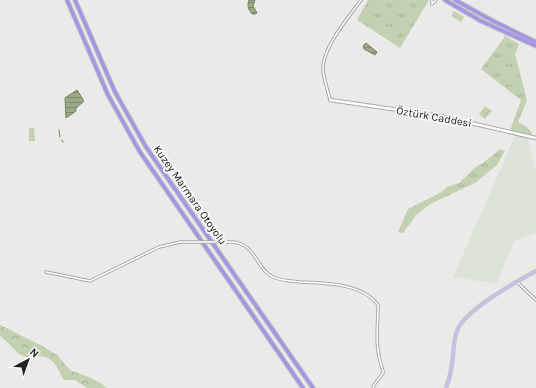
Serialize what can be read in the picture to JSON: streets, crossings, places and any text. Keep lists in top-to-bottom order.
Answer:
{
  "streets": {
    "highway": ["Kuzey Marmara Otoyolu"],
    "street": ["Öztürk Caddesi"]
  },
  "north": "top right"
}
